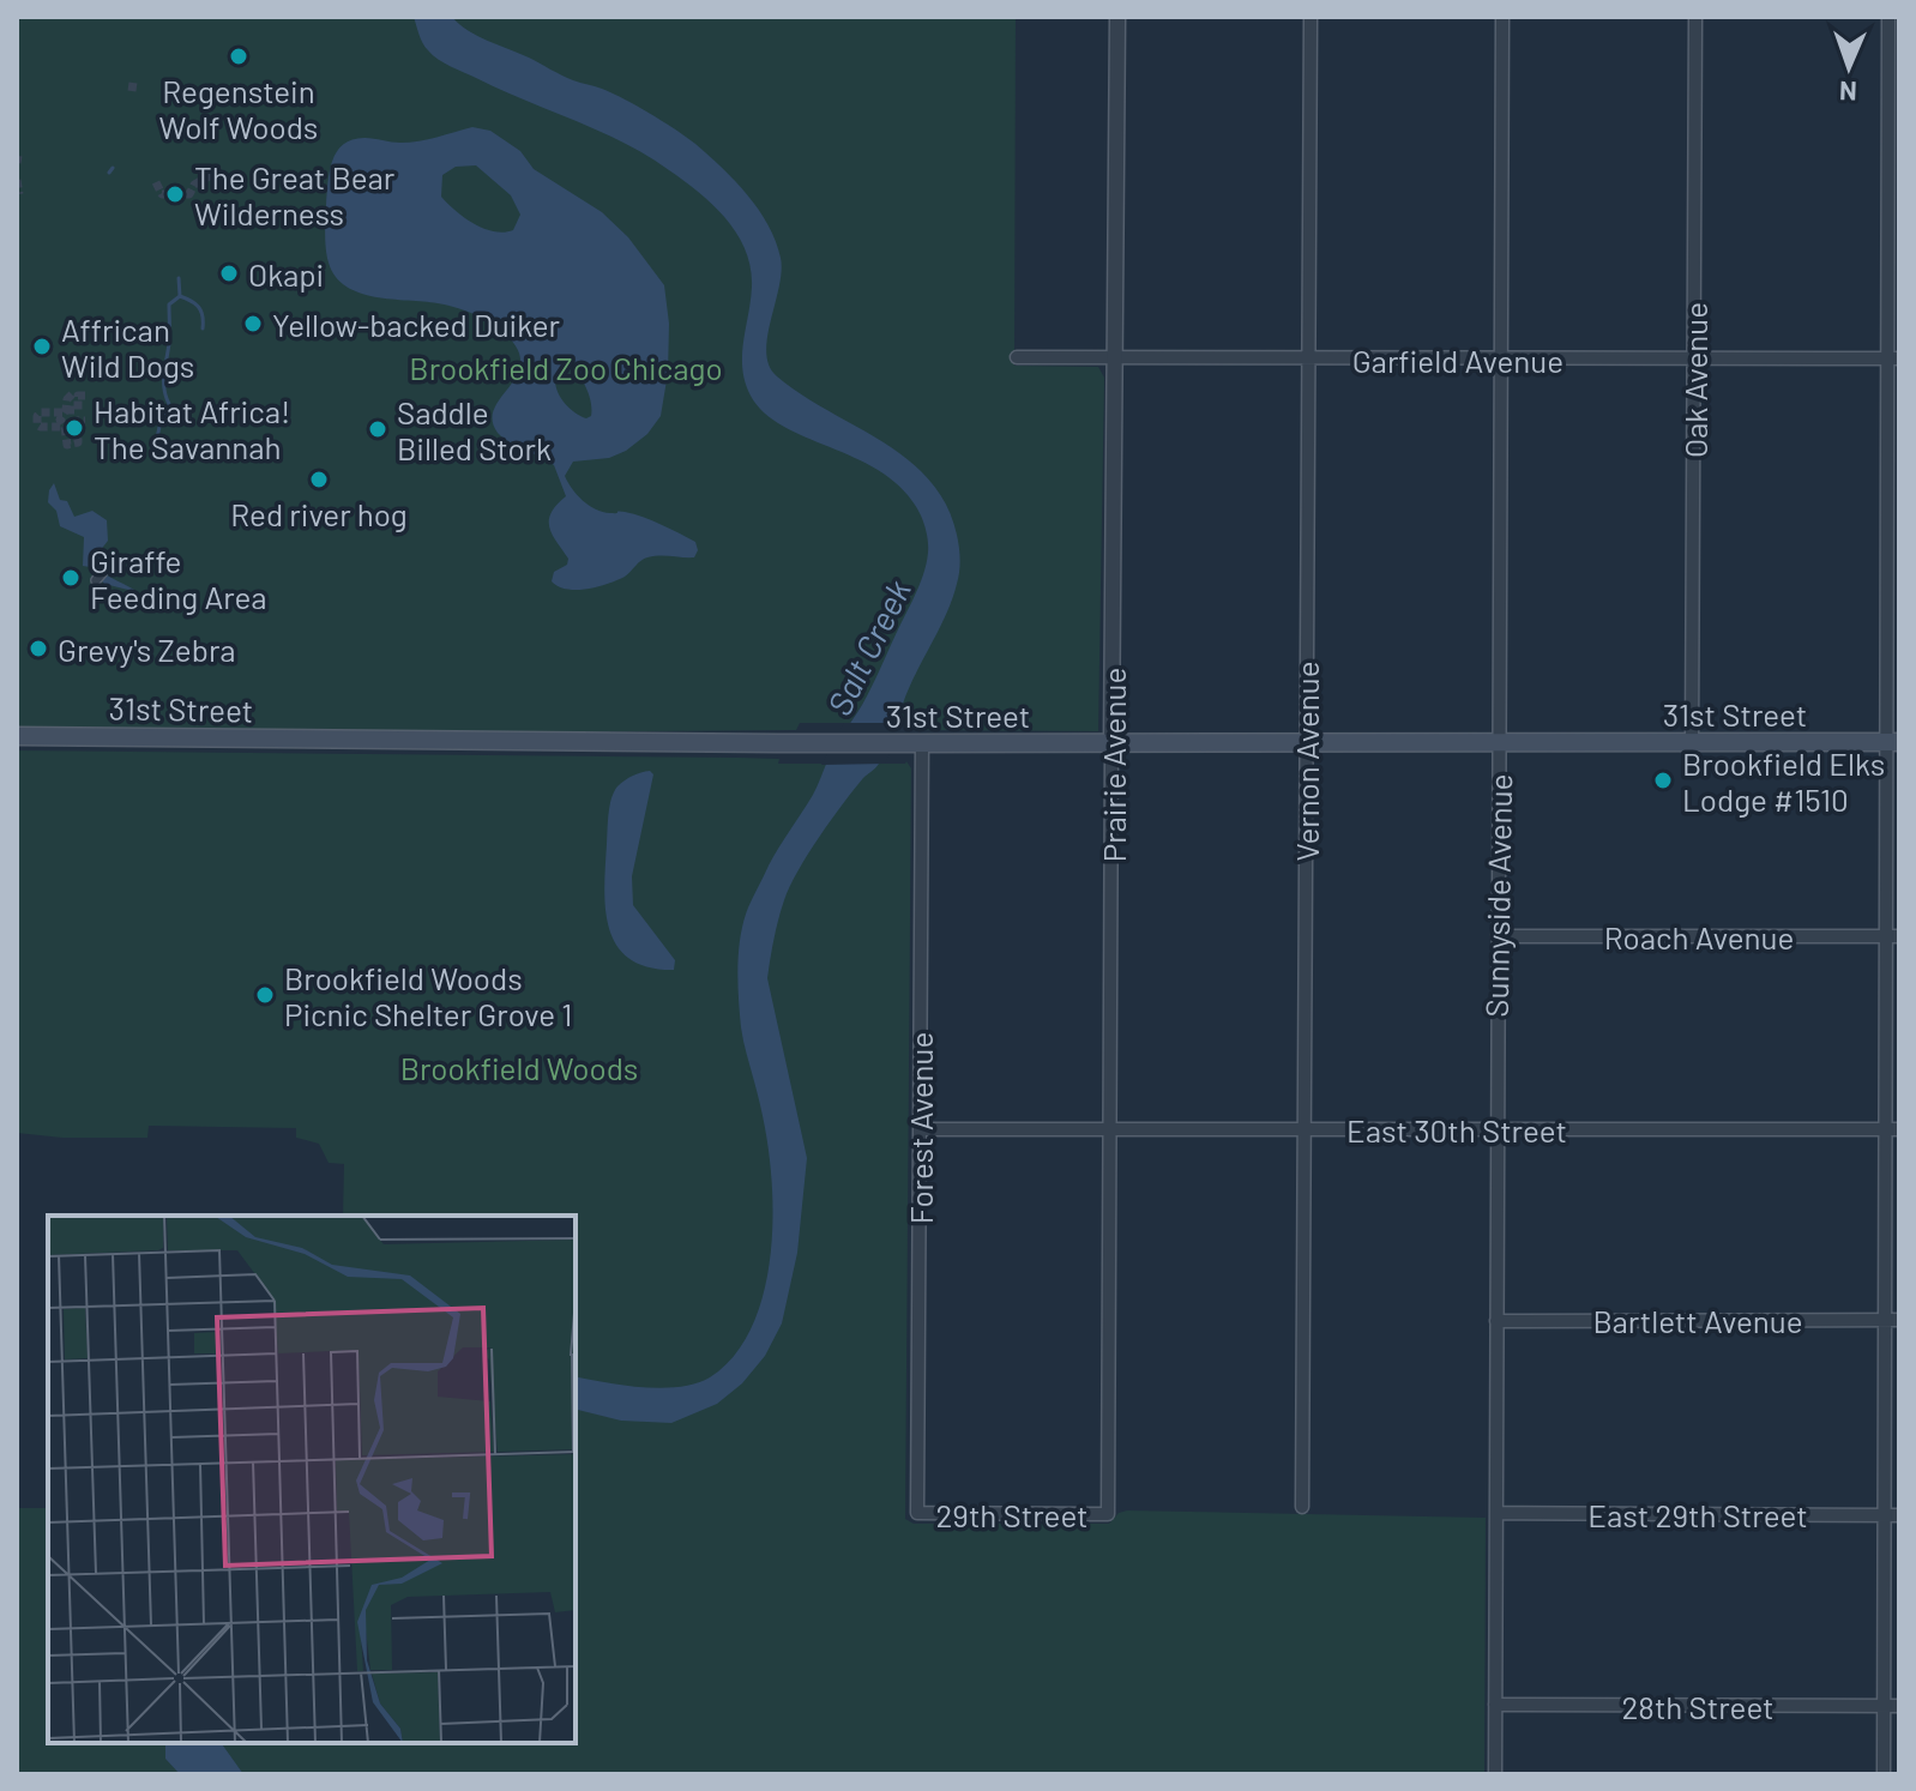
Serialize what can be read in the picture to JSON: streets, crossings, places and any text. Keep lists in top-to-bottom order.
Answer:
{
  "streets": {
    "main road": ["31st Street"],
    "street": [
      "Garfield Avenue",
      "Oak Avenue",
      "Vernon Avenue",
      "Prairie Avenue",
      "Sunnyside Avenue",
      "Roach Avenue",
      "Forest Avenue",
      "East 30th Street",
      "Bartlett Avenue",
      "29th Street",
      "East 29th Street",
      "28th Street"
    ]
  },
  "crossings": [
    ["Garfield Avenue", "Oak Avenue"],
    ["Garfield Avenue", "Vernon Avenue"],
    ["Garfield Avenue", "Prairie Avenue"],
    ["Garfield Avenue", "Sunnyside Avenue"],
    ["Oak Avenue", "31st Street"],
    ["31st Street", "Vernon Avenue"],
    ["31st Street", "Prairie Avenue"],
    ["31st Street", "Sunnyside Avenue"],
    ["31st Street", "Forest Avenue"],
    ["Vernon Avenue", "East 30th Street"],
    ["Prairie Avenue", "East 30th Street"],
    ["Prairie Avenue", "29th Street"],
    ["Sunnyside Avenue", "Roach Avenue"],
    ["Sunnyside Avenue", "East 30th Street"],
    ["Sunnyside Avenue", "Bartlett Avenue"],
    ["Sunnyside Avenue", "East 29th Street"],
    ["Sunnyside Avenue", "28th Street"],
    ["Forest Avenue", "East 30th Street"],
    ["Forest Avenue", "29th Street"]
  ],
  "water": ["Salt Creek"],
  "parks": ["Brookfield Zoo Chicago", "Brookfield Woods"],
  "places": [
    "Regenstein Wolf Woods",
    "The Great Bear Wilderness",
    "Okapi",
    "Yellow-backed Duiker",
    "Affrican Wild Dogs",
    "Habitat Africa! The Savannah",
    "Saddle Billed Stork",
    "Red river hog",
    "Giraffe Feeding Area",
    "Grevy's Zebra",
    "Brookfield Elks Lodge #1510",
    "Brookfield Woods Picnic Shelter Grove 1"
  ],
  "north": "bottom"
}
